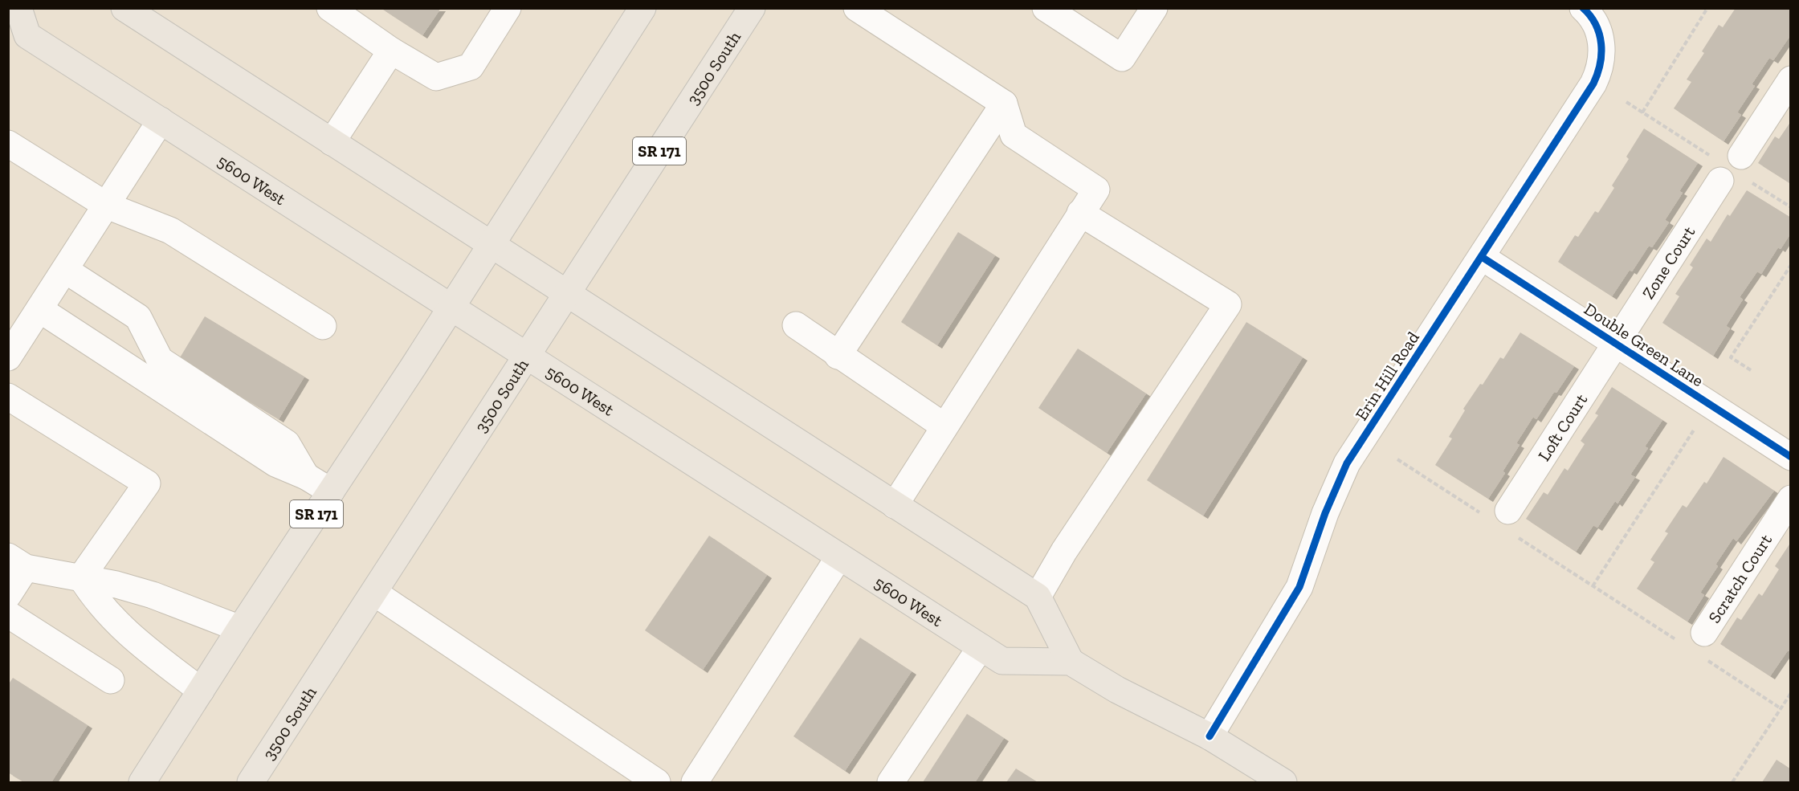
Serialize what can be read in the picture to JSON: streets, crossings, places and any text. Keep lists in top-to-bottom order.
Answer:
{
  "streets": {
    "main road": ["3500 South", "SR 171", "5600 West"],
    "street": [
      "Zone Court",
      "Double Green Lane",
      "Erin Hill Road",
      "Loft Court",
      "Scratch Court"
    ]
  },
  "crossings": [
    ["3500 South", "5600 West"],
    ["SR 171", "5600 West"],
    ["Zone Court", "Double Green Lane"],
    ["Zone Court", "Loft Court"],
    ["Double Green Lane", "Erin Hill Road"],
    ["Double Green Lane", "Loft Court"]
  ]
}
